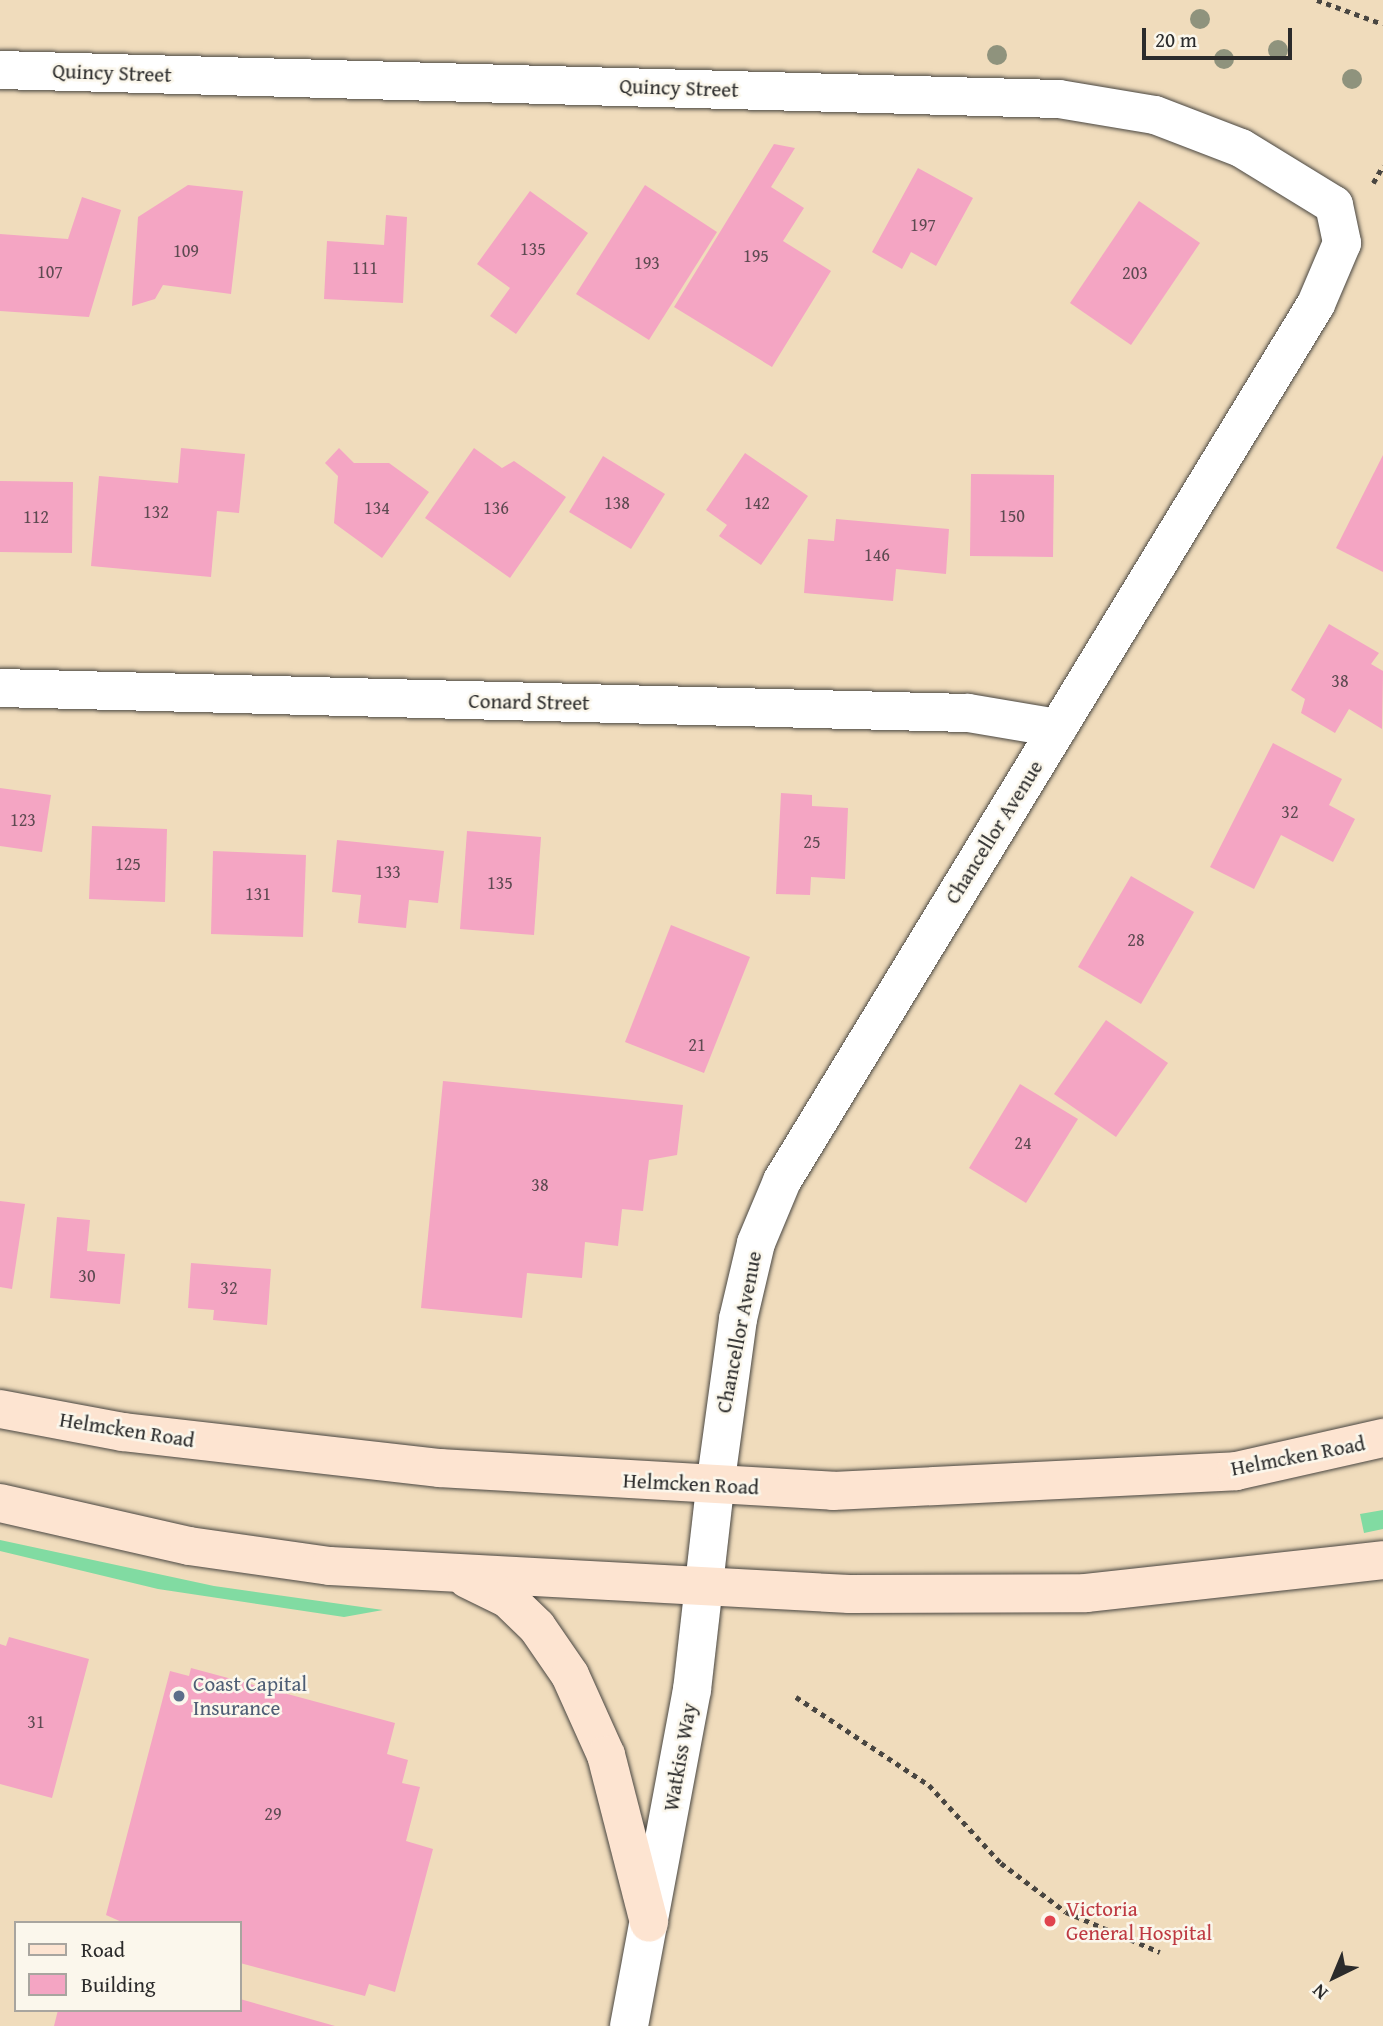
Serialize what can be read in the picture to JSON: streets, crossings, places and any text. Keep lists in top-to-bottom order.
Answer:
{
  "streets": {
    "main road": ["Helmcken Road"],
    "street": [
      "Quincy Street",
      "Conard Street",
      "Chancellor Avenue",
      "Watkiss Way"
    ]
  },
  "crossings": [
    ["Quincy Street", "Chancellor Avenue"],
    ["Conard Street", "Chancellor Avenue"],
    ["Chancellor Avenue", "Helmcken Road"],
    ["Chancellor Avenue", "Watkiss Way"],
    ["Helmcken Road", "Watkiss Way"]
  ],
  "places": ["Coast Capital Insurance", "Victoria General Hospital"],
  "house_numbers": [
    "197",
    "135",
    "109",
    "195",
    "193",
    "111",
    "107",
    "203",
    "138",
    "142",
    "134",
    "136",
    "132",
    "150",
    "112",
    "146",
    "38",
    "32",
    "123",
    "25",
    "125",
    "133",
    "135",
    "131",
    "28",
    "21",
    "24",
    "38",
    "30",
    "32",
    "31",
    "29"
  ],
  "legend": ["Road", "Building"],
  "scale_bar": "20 m",
  "north": "bottom left"
}
